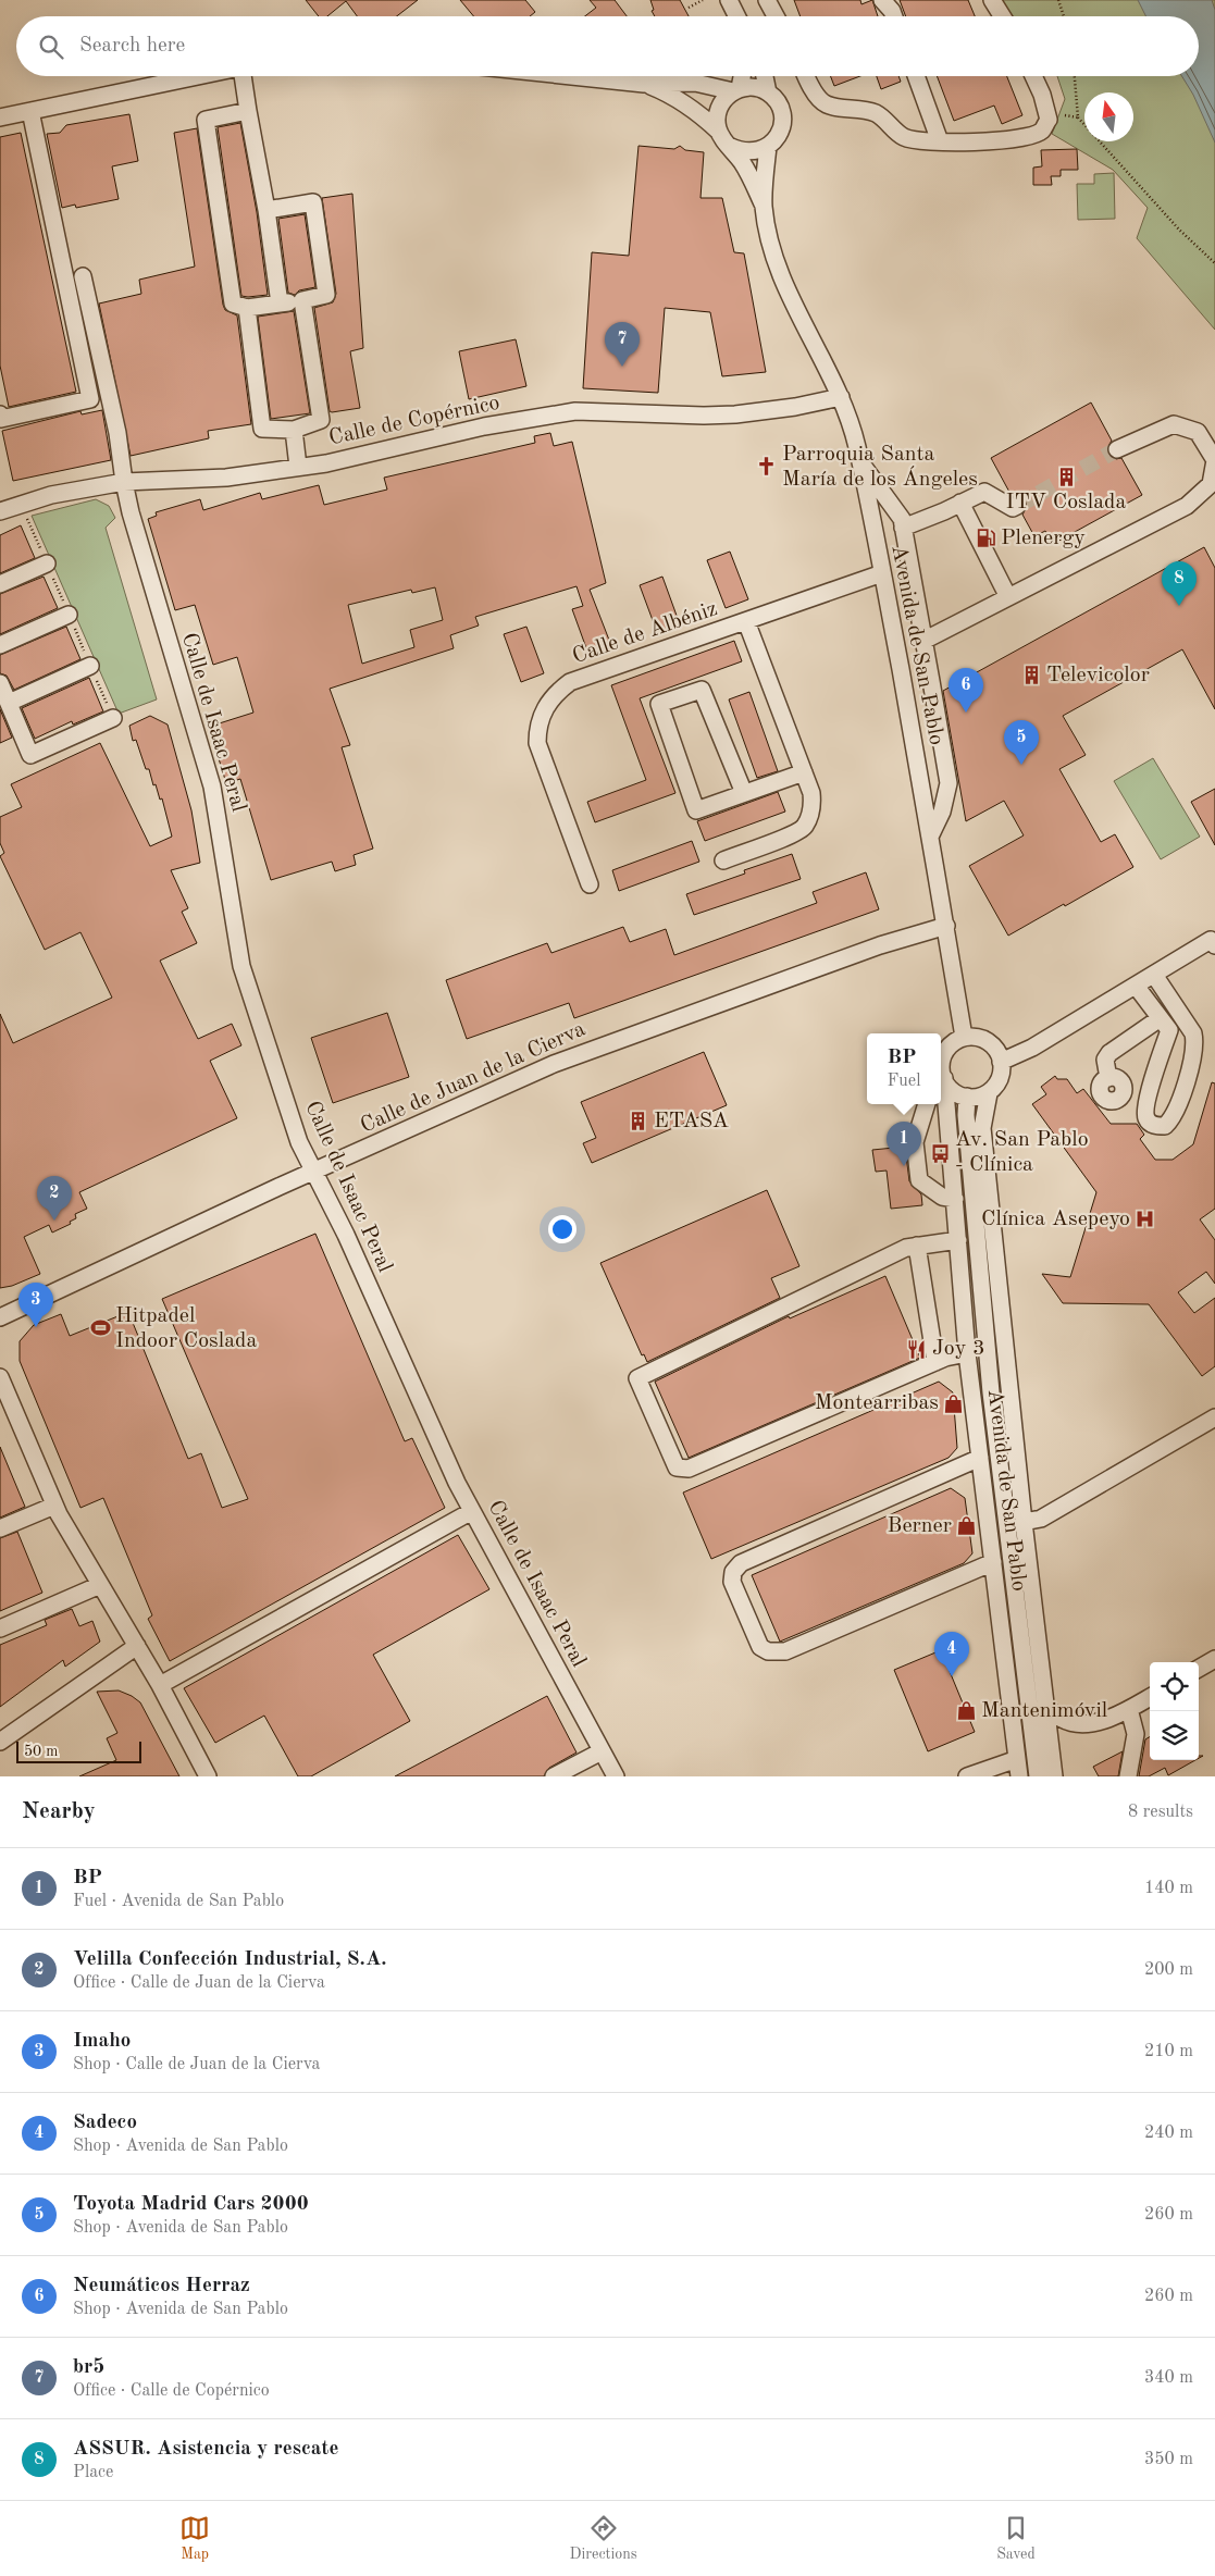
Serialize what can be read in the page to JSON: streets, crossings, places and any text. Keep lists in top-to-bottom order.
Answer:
{
  "streets": {
    "street": [
      "Calle de Copérnico",
      "Calle de Albéniz",
      "Avenida de San Pablo",
      "Calle de Isaac Peral",
      "Calle de Juan de la Cierva"
    ]
  },
  "crossings": [
    ["Calle de Copérnico", "Avenida de San Pablo"],
    ["Calle de Copérnico", "Calle de Isaac Peral"],
    ["Calle de Albéniz", "Avenida de San Pablo"],
    ["Avenida de San Pablo", "Calle de Juan de la Cierva"],
    ["Calle de Isaac Peral", "Calle de Juan de la Cierva"]
  ],
  "places": {
    "church": ["Parroquia Santa María de los Ángeles"],
    "building": ["ITV Coslada", "Televicolor", "ETASA"],
    "fuel station": ["Plenergy"],
    "bus stop": ["Av. San Pablo - Clínica"],
    "hospital": ["Clínica Asepeyo"],
    "sports": ["Hitpadel Indoor Coslada"],
    "restaurant": ["Joy 3"],
    "shop": ["Montearribas", "Berner", "Mantenimóvil"]
  },
  "scale_bar": "50 m",
  "north": "top",
  "page": {
    "search": "Search here",
    "pins": [
      "7",
      "8",
      "6",
      "5",
      "1",
      "2",
      "3",
      "4"
    ],
    "popup": ["BP", "Fuel"],
    "scale": "50 m",
    "heading": ["Nearby", "8 results"],
    "list": [
      {
        "mark": "1",
        "name": "BP",
        "note": "Fuel · Avenida de San Pablo",
        "value": "140 m"
      },
      {
        "mark": "2",
        "name": "Velilla Confección Industrial, S.A.",
        "note": "Office · Calle de Juan de la Cierva",
        "value": "200 m"
      },
      {
        "mark": "3",
        "name": "Imaho",
        "note": "Shop · Calle de Juan de la Cierva",
        "value": "210 m"
      },
      {
        "mark": "4",
        "name": "Sadeco",
        "note": "Shop · Avenida de San Pablo",
        "value": "240 m"
      },
      {
        "mark": "5",
        "name": "Toyota Madrid Cars 2000",
        "note": "Shop · Avenida de San Pablo",
        "value": "260 m"
      },
      {
        "mark": "6",
        "name": "Neumáticos Herraz",
        "note": "Shop · Avenida de San Pablo",
        "value": "260 m"
      },
      {
        "mark": "7",
        "name": "br5",
        "note": "Office · Calle de Copérnico",
        "value": "340 m"
      },
      {
        "mark": "8",
        "name": "ASSUR. Asistencia y rescate",
        "note": "Place",
        "value": "350 m"
      }
    ],
    "nav": ["Map", "Directions", "Saved"]
  }
}
